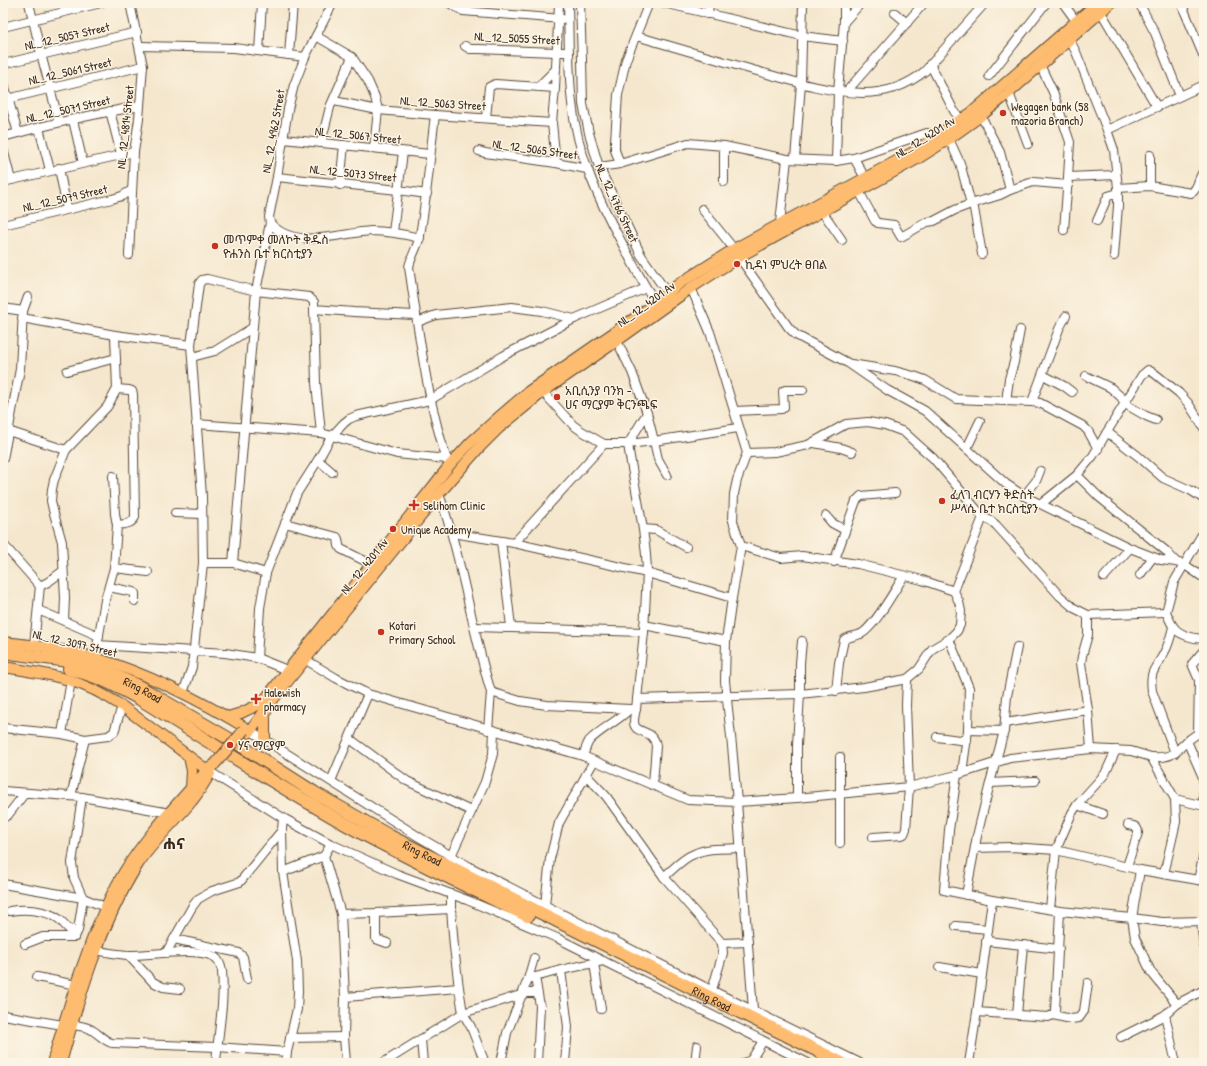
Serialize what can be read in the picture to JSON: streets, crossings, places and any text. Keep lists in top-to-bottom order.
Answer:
{
  "streets": {
    "highway": ["Ring Road"],
    "main road": ["NL_12_4201 Av", "NL_12_3097 Street"],
    "street": [
      "NL_12_5057 Street",
      "NL_12_5055 Street",
      "NL_12_5061 Street",
      "NL_12_5063 Street",
      "NL_12_5071 Street",
      "NL_12_4814 Street",
      "NL_12_4962 Street",
      "NL_12_5067 Street",
      "NL_12_5065 Street",
      "NL_12_5073 Street",
      "NL_12_5079 Street",
      "NL_12_4766 Street"
    ]
  },
  "crossings": [
    ["NL_12_5057 Street", "NL_12_4814 Street"],
    ["NL_12_5055 Street", "NL_12_4766 Street"],
    ["NL_12_5061 Street", "NL_12_4814 Street"],
    ["NL_12_5071 Street", "NL_12_4814 Street"],
    ["NL_12_4814 Street", "NL_12_5079 Street"],
    ["NL_12_4962 Street", "NL_12_5067 Street"],
    ["NL_12_4962 Street", "NL_12_5073 Street"],
    ["NL_12_4201 Av", "NL_12_4766 Street"],
    ["NL_12_5065 Street", "NL_12_4766 Street"]
  ],
  "districts": ["ሐና"],
  "places": {
    "other": [
      "Wegagen bank (58 mazoria Branch)",
      "መጥምቀ መለኮት ቅዱስ ዮሐንስ ቤተ ክርስቲያን",
      "ኪዳነ ምህረት ፀበል",
      "አቢሲንያ ባንክ - ሀና ማርያም ቅርንጫፍ",
      "ፈለገ ብርሃን ቅድስት ሥላሴ ቤተ ክርስቲያን",
      "Unique Academy",
      "Kotari Primary School",
      "ሃና ማርያም"
    ],
    "health": ["Selihom Clinic", "Halewish pharmacy"]
  }
}
